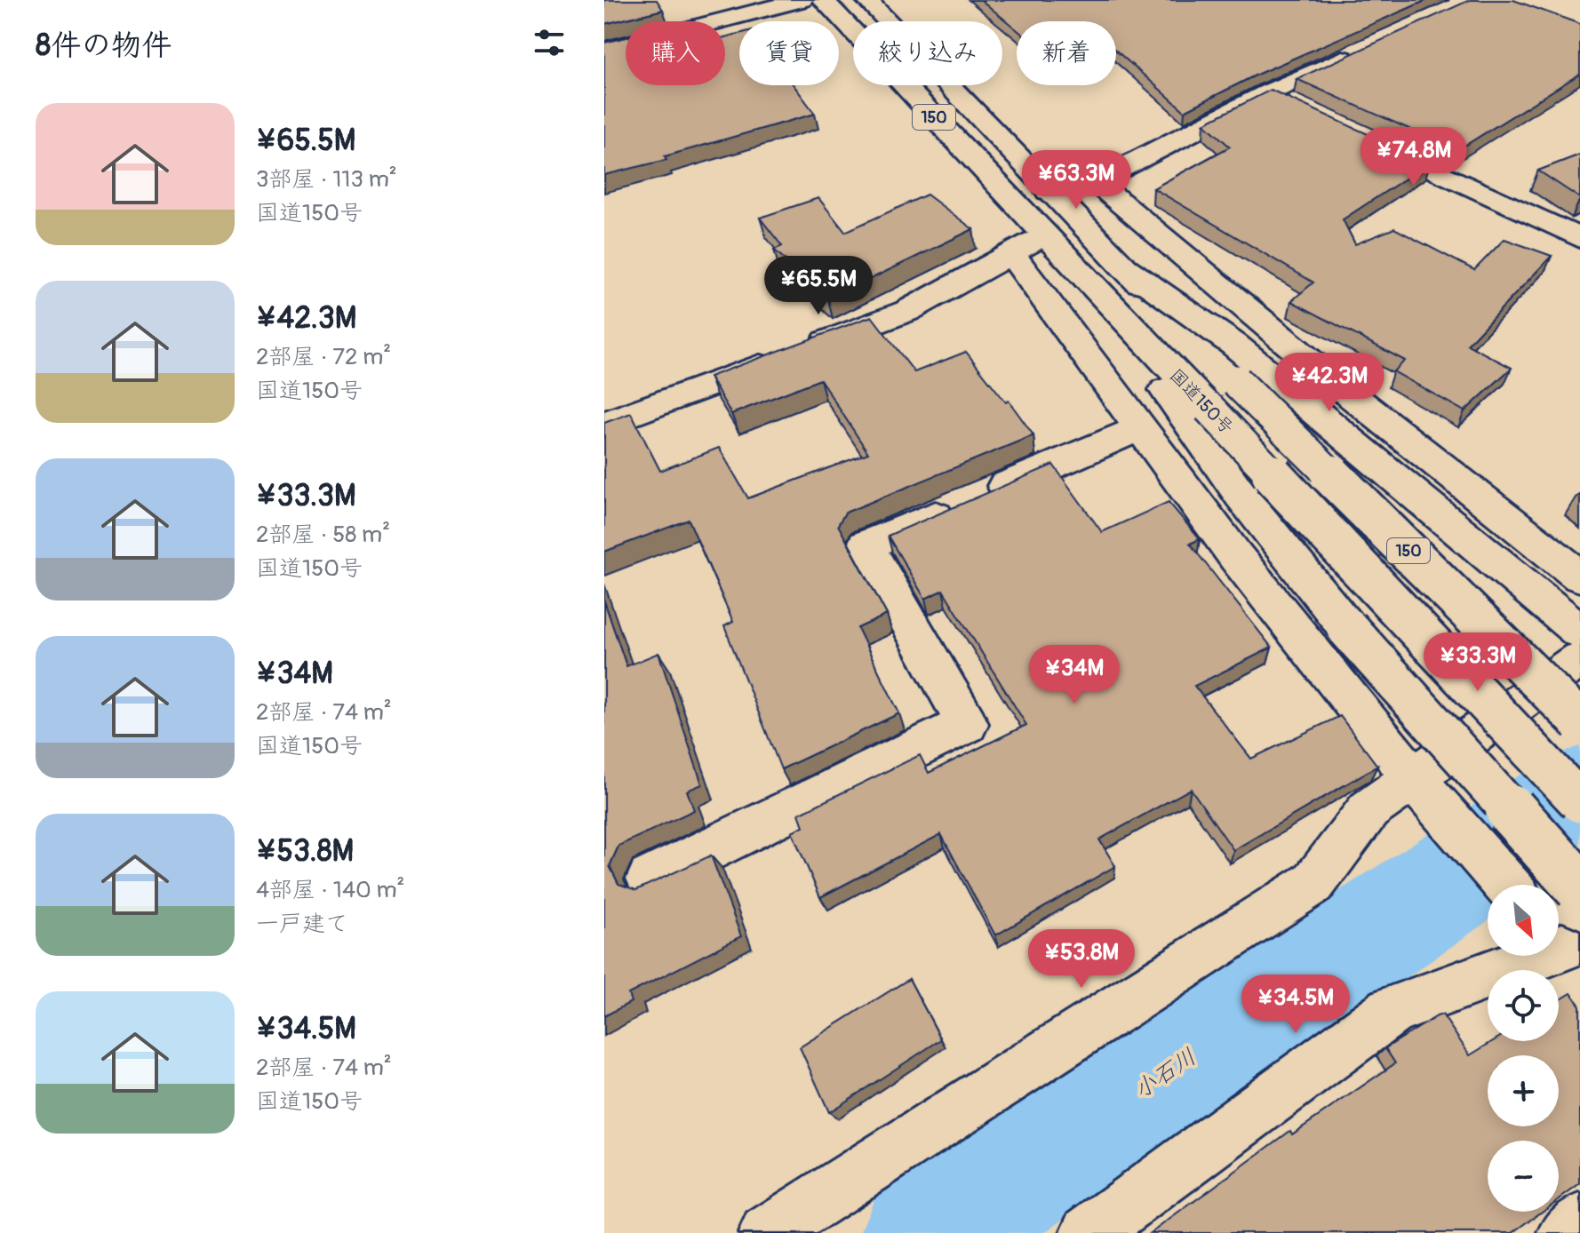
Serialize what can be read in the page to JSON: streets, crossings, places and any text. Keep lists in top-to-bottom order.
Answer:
{
  "streets": {
    "main road": ["150", "国道150号"]
  },
  "crossings": [
    ["150", "国道150号"]
  ],
  "water": ["小石川"],
  "north": "bottom right",
  "page": {
    "heading": "8件の物件",
    "chip": [
      "購入",
      "賃貸",
      "絞り込み",
      "新着"
    ],
    "list": [
      {
        "name": "¥65.5M",
        "note": "3部屋 · 113 m² · 国道150号"
      },
      {
        "name": "¥42.3M",
        "note": "2部屋 · 72 m² · 国道150号"
      },
      {
        "name": "¥33.3M",
        "note": "2部屋 · 58 m² · 国道150号"
      },
      {
        "name": "¥34M",
        "note": "2部屋 · 74 m² · 国道150号"
      },
      {
        "name": "¥53.8M",
        "note": "4部屋 · 140 m² · 一戸建て"
      },
      {
        "name": "¥34.5M",
        "note": "2部屋 · 74 m² · 国道150号"
      }
    ],
    "price": [
      "¥74.8M",
      "¥63.3M",
      "¥65.5M",
      "¥42.3M",
      "¥33.3M",
      "¥34M",
      "¥53.8M",
      "¥34.5M"
    ],
    "map_buttons": ["+", "−"]
  }
}
